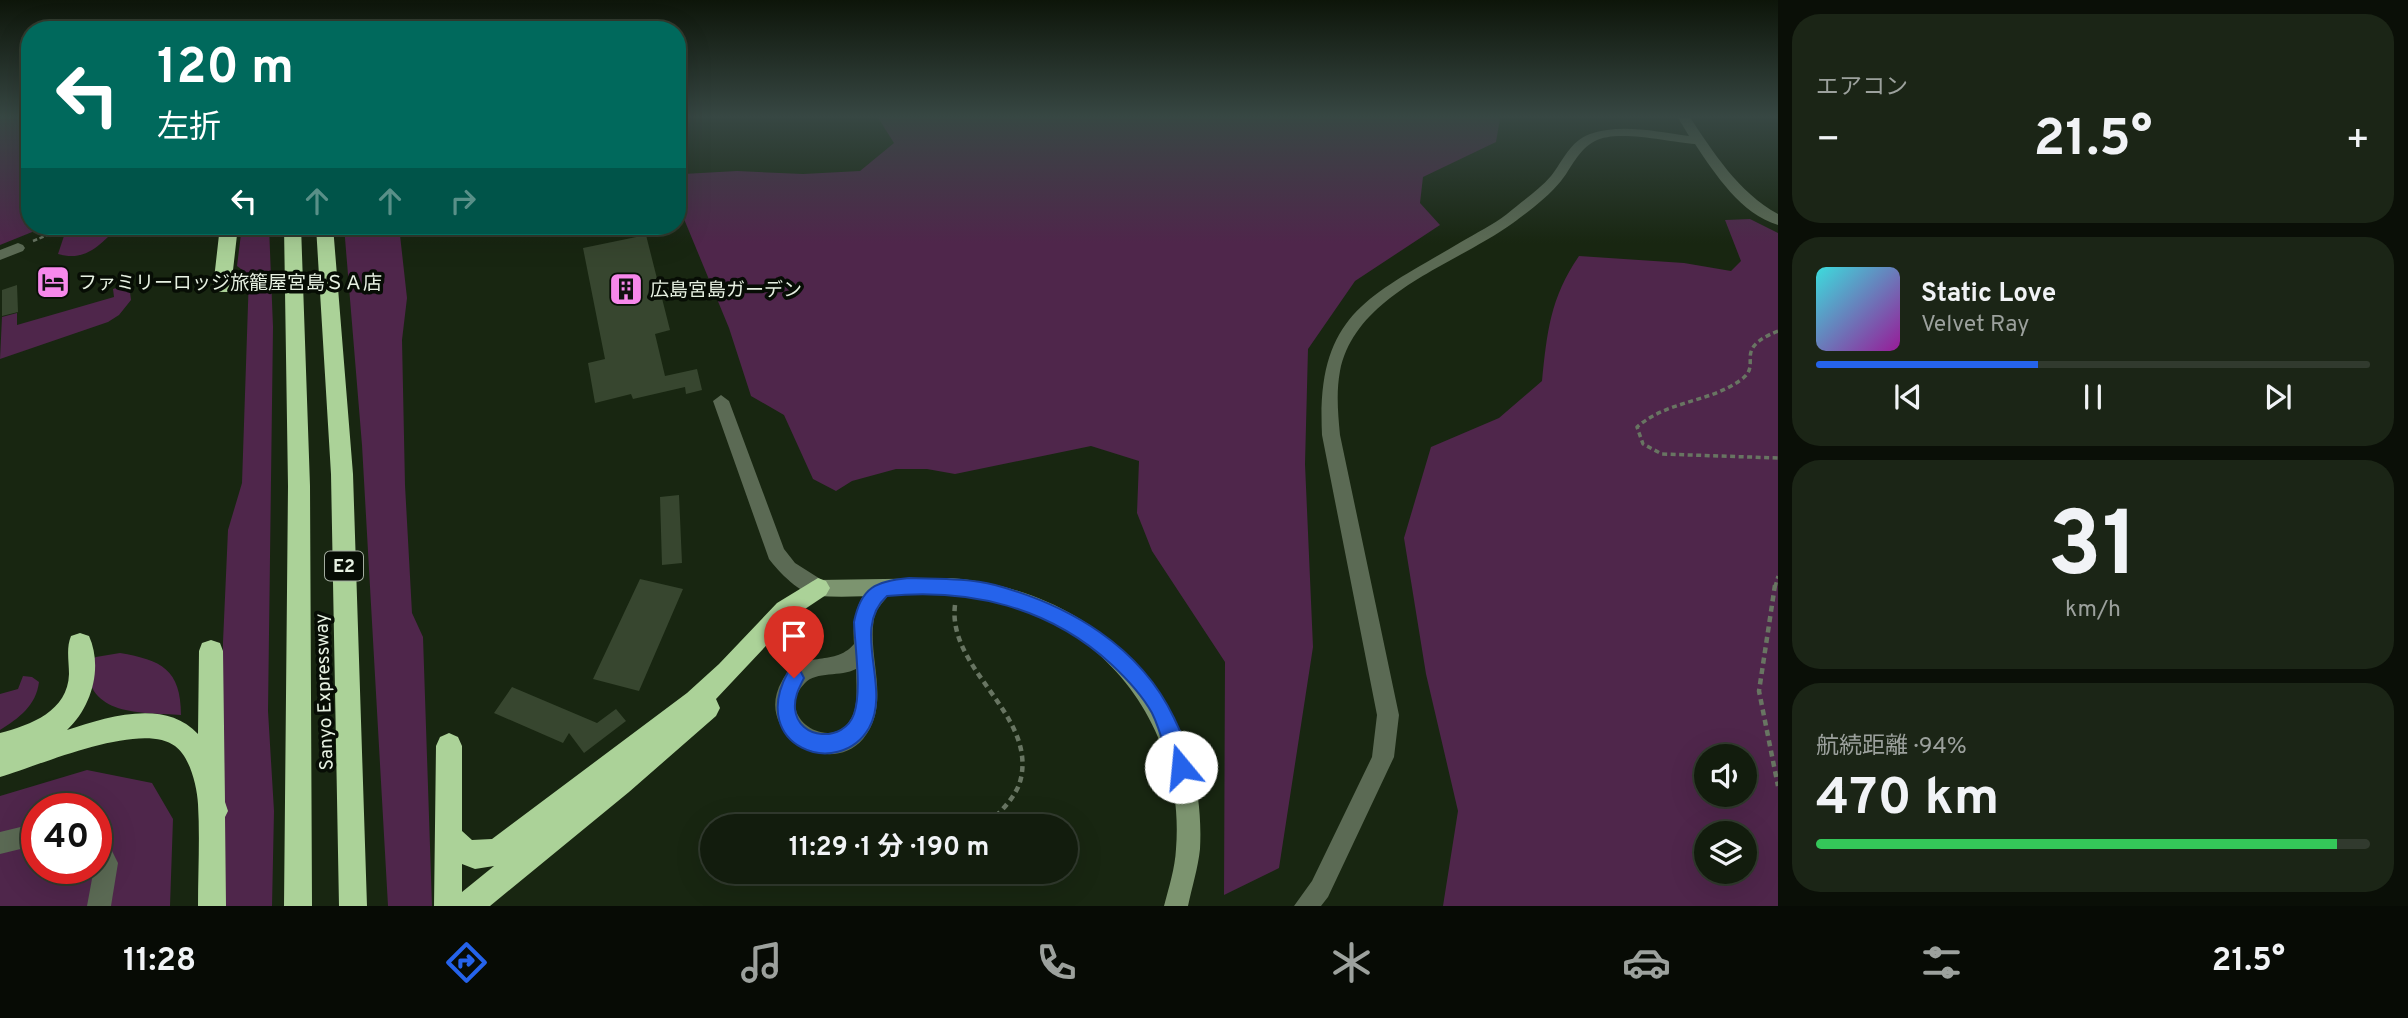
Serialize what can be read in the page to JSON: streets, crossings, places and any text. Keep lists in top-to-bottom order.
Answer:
{
  "streets": {
    "highway": ["E2", "Sanyo Expressway"]
  },
  "places": {
    "hotel": ["ファミリーロッジ旅籠屋宮島ＳＡ店"],
    "building": ["広島宮島ガーデン"]
  },
  "page": {
    "tile": [
      "エアコン",
      ["31", "km/h"],
      ["航続距離 · 94%", "470 km"]
    ],
    "turn": ["120 m", "左折"],
    "heat": ["−", "21.5°", "+"],
    "song": ["Static Love", "Velvet Ray"],
    "limit": "40",
    "trip": "11:29 · 1 分 · 190 m",
    "tabs": ["11:28", "21.5°"]
  }
}
